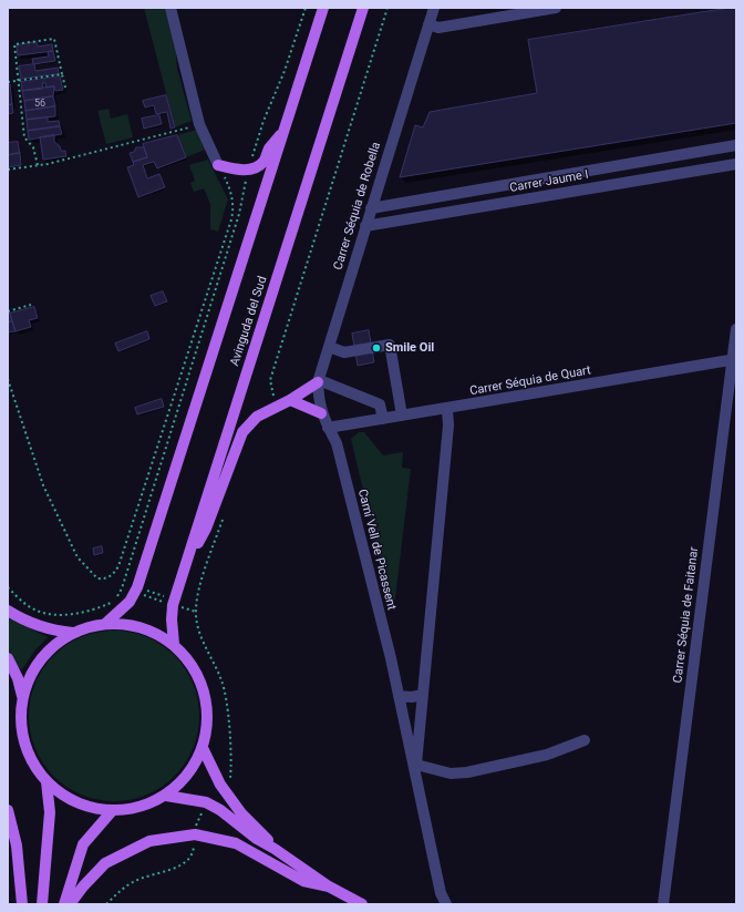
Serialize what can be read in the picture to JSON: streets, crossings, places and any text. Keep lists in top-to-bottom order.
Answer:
{
  "streets": {
    "main road": ["Avinguda del Sud"],
    "street": [
      "Carrer Jaume I",
      "Carrer Séquia de Robella",
      "Carrer Séquia de Quart",
      "Camí Vell de Picassent",
      "Carrer Séquia de Faitanar"
    ]
  },
  "crossings": [
    ["Carrer Jaume I", "Carrer Séquia de Robella"],
    ["Carrer Séquia de Robella", "Camí Vell de Picassent"],
    ["Carrer Séquia de Quart", "Camí Vell de Picassent"],
    ["Carrer Séquia de Quart", "Carrer Séquia de Faitanar"]
  ],
  "places": ["Smile Oil"],
  "house_numbers": ["56"]
}
